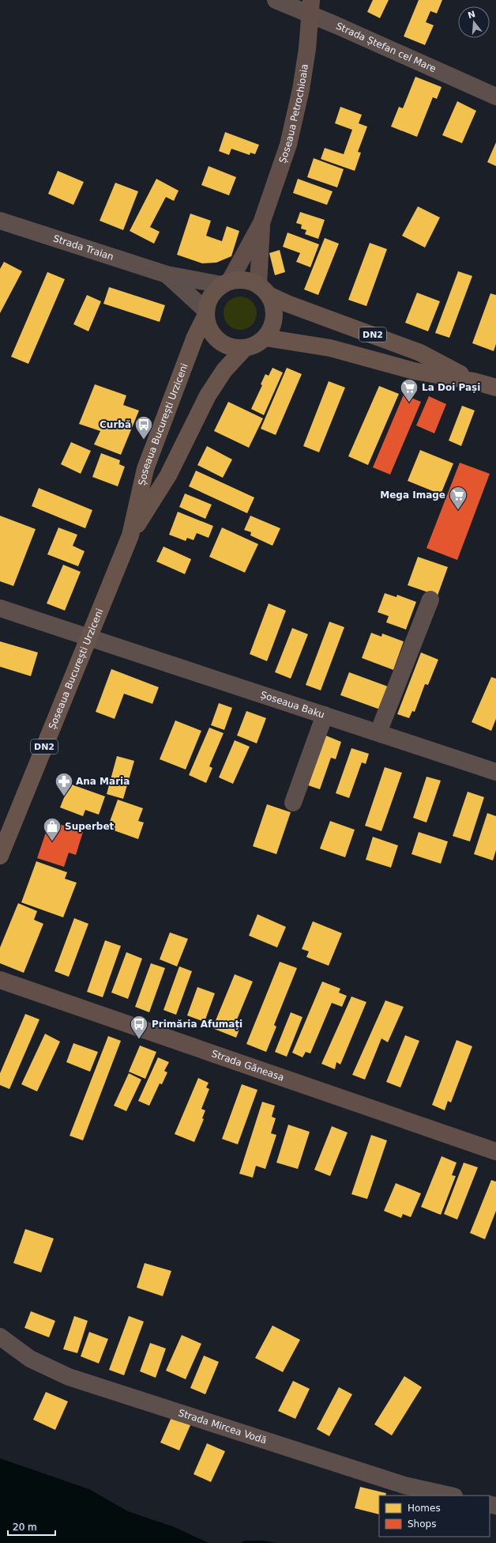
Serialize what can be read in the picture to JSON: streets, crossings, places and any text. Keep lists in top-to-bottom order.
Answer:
{
  "streets": {
    "highway": ["DN2", "Șoseaua București Urziceni"],
    "main road": ["Șoseaua Petrochioaia", "Strada Găneasa"],
    "street": [
      "Strada Ștefan cel Mare",
      "Strada Traian",
      "Șoseaua Baku",
      "Strada Mircea Vodă"
    ]
  },
  "crossings": [
    ["Strada Ștefan cel Mare", "Șoseaua Petrochioaia"],
    ["Șoseaua Petrochioaia", "Strada Traian"],
    ["Șoseaua Petrochioaia", "DN2"],
    ["Șoseaua Petrochioaia", "Șoseaua București Urziceni"],
    ["Strada Traian", "DN2"],
    ["Strada Traian", "Șoseaua București Urziceni"],
    ["DN2", "Șoseaua București Urziceni"],
    ["Șoseaua București Urziceni", "Șoseaua Baku"]
  ],
  "places": {
    "supermarket": ["La Doi Pași", "Mega Image"],
    "bus stop": ["Curbă", "Primăria Afumați"],
    "pharmacy": ["Ana Maria"],
    "shop": ["Superbet"]
  },
  "legend": ["Homes", "Shops"],
  "scale_bar": "20 m",
  "north": "top"
}
